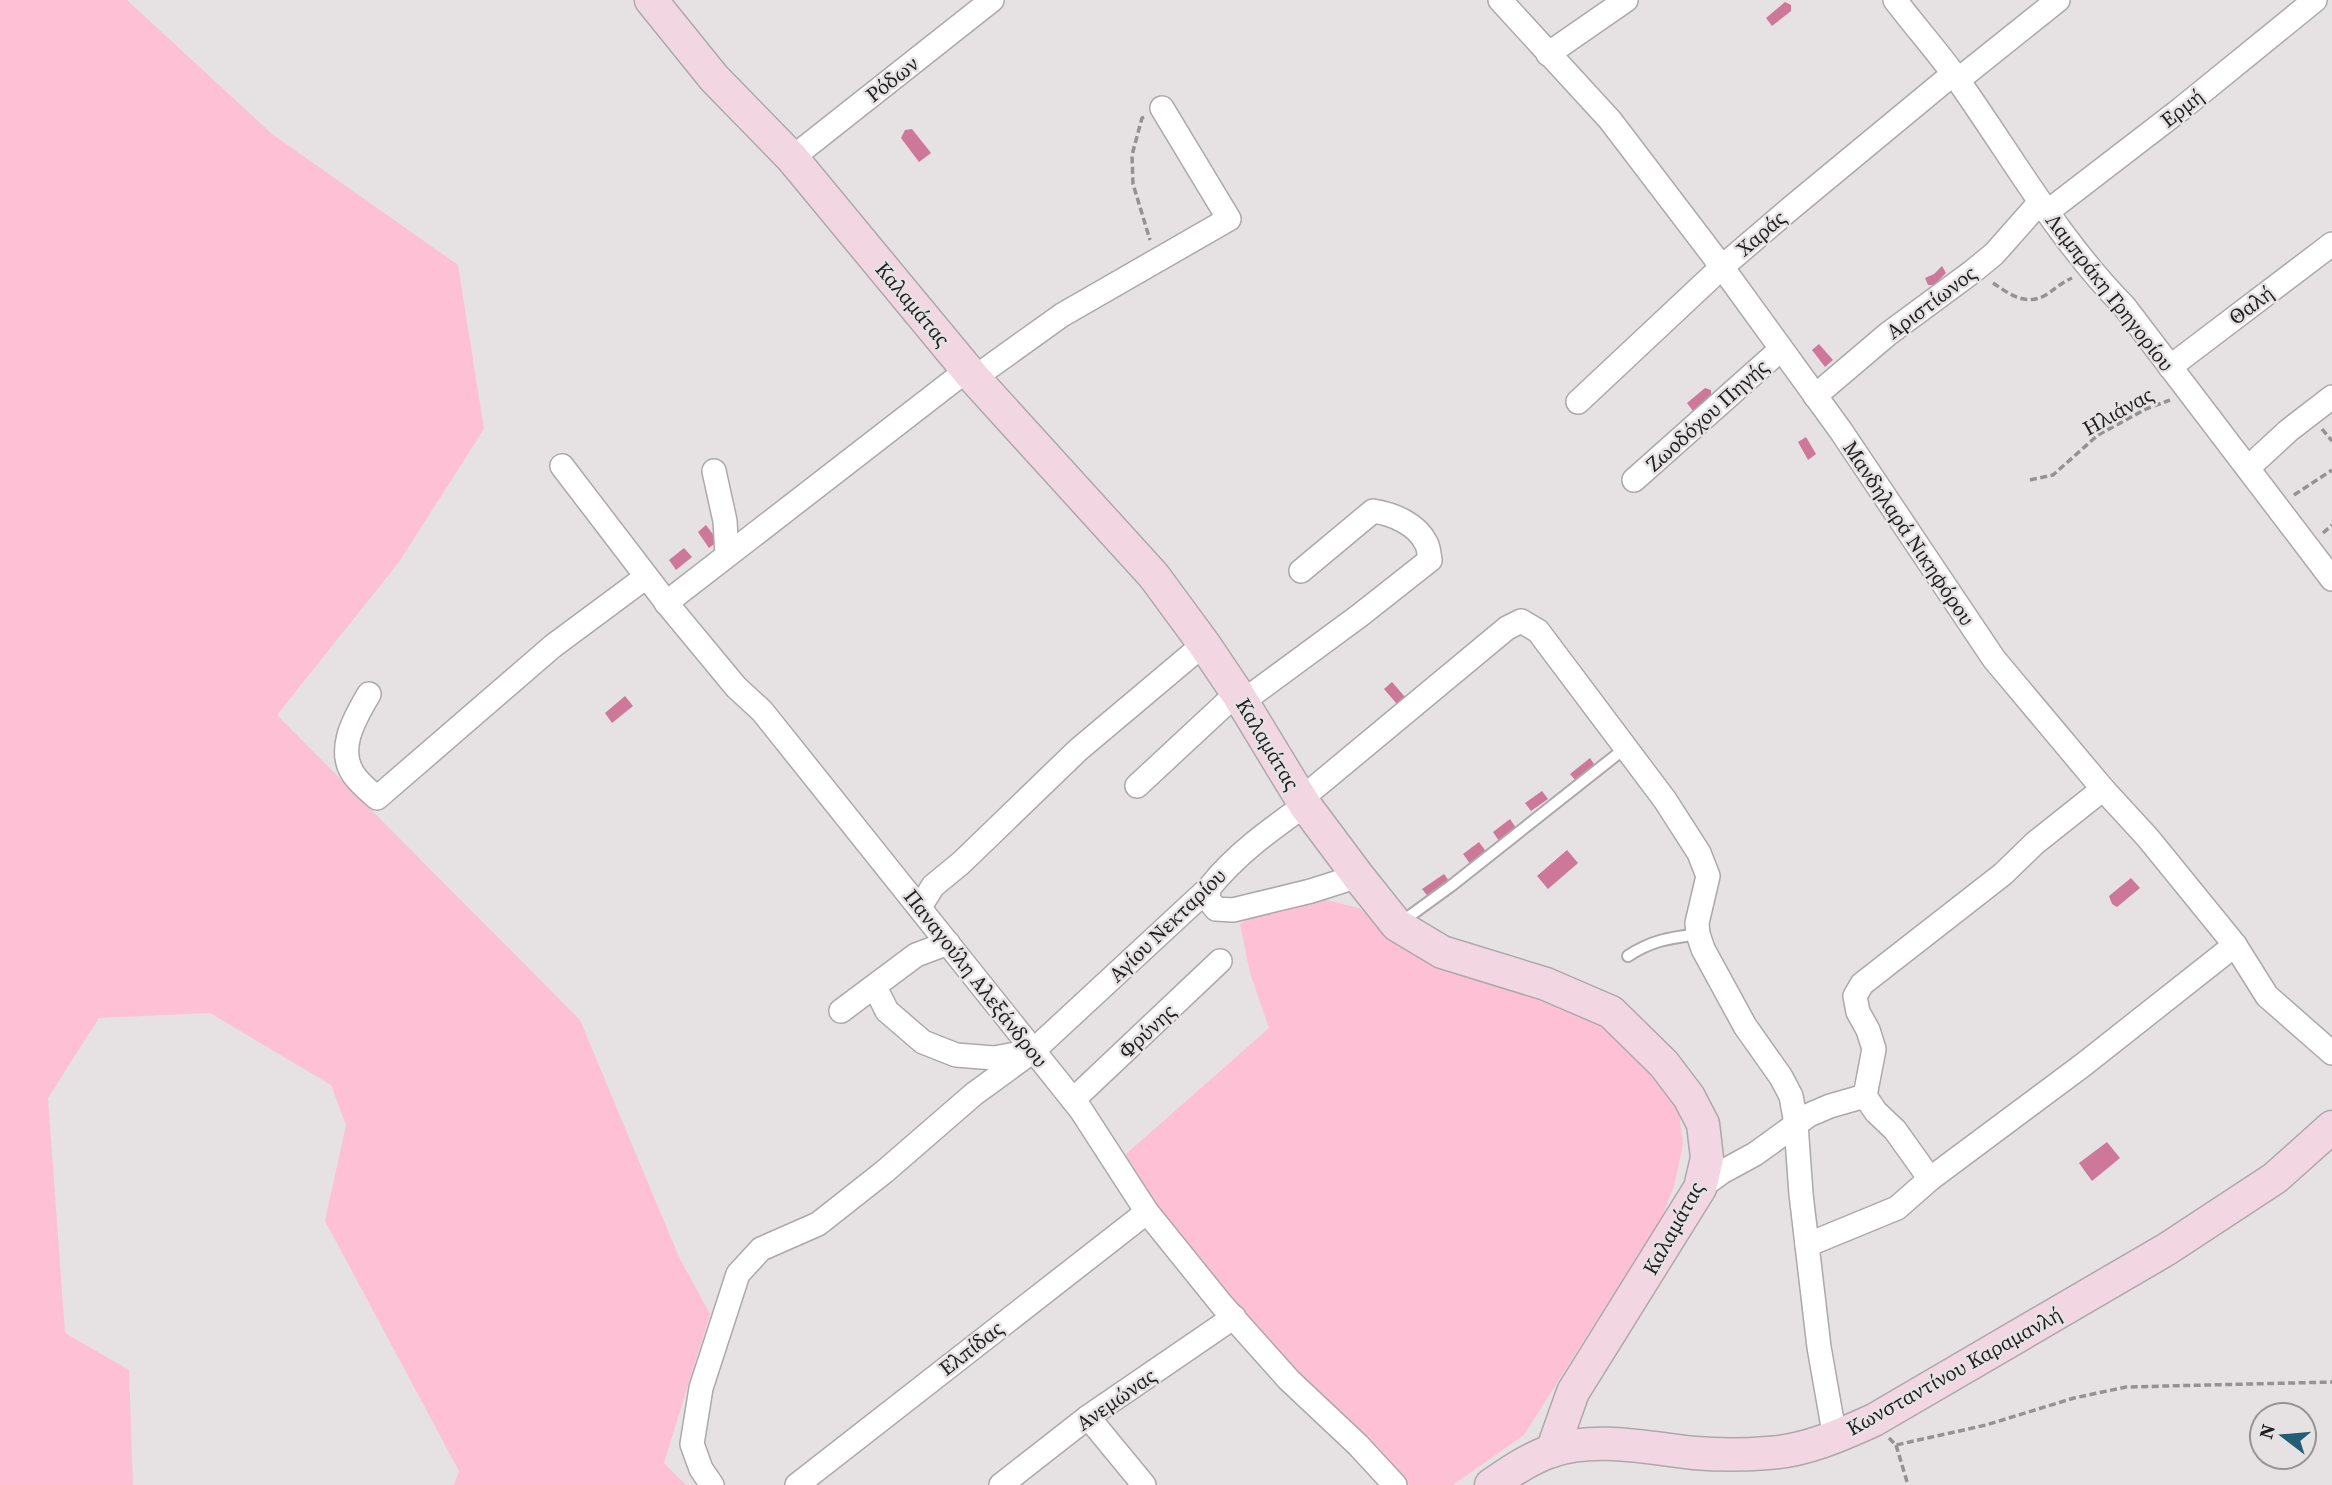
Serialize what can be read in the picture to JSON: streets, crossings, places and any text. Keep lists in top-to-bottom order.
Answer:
{
  "streets": {
    "street": [
      "Ρόδων",
      "Ερμή",
      "Χαράς",
      "Λαμπράκη Γρηγορίου",
      "Αριστίωνος",
      "Καλαμάτας",
      "Θαλή",
      "Ζωοδόχου Πηγής",
      "Μανδηλαρά Νικηφόρου",
      "Αγίου Νεκταρίου",
      "Παναγούλη Αλεξάνδρου",
      "Φρύνης",
      "Ελπίδας",
      "Κωνσταντίνου Καραμανλή",
      "Ανεμώνας"
    ],
    "path": ["Ηλιάνας"]
  },
  "crossings": [
    ["Ρόδων", "Καλαμάτας"],
    ["Ερμή", "Λαμπράκη Γρηγορίου"],
    ["Ερμή", "Αριστίωνος"],
    ["Χαράς", "Λαμπράκη Γρηγορίου"],
    ["Χαράς", "Μανδηλαρά Νικηφόρου"],
    ["Λαμπράκη Γρηγορίου", "Αριστίωνος"],
    ["Λαμπράκη Γρηγορίου", "Θαλή"],
    ["Λαμπράκη Γρηγορίου", "Ηλιάνας"],
    ["Αριστίωνος", "Μανδηλαρά Νικηφόρου"],
    ["Καλαμάτας", "Αγίου Νεκταρίου"],
    ["Καλαμάτας", "Κωνσταντίνου Καραμανλή"],
    ["Ζωοδόχου Πηγής", "Μανδηλαρά Νικηφόρου"],
    ["Αγίου Νεκταρίου", "Παναγούλη Αλεξάνδρου"],
    ["Παναγούλη Αλεξάνδρου", "Φρύνης"],
    ["Παναγούλη Αλεξάνδρου", "Ελπίδας"],
    ["Παναγούλη Αλεξάνδρου", "Ανεμώνας"]
  ],
  "north": "left"
}
